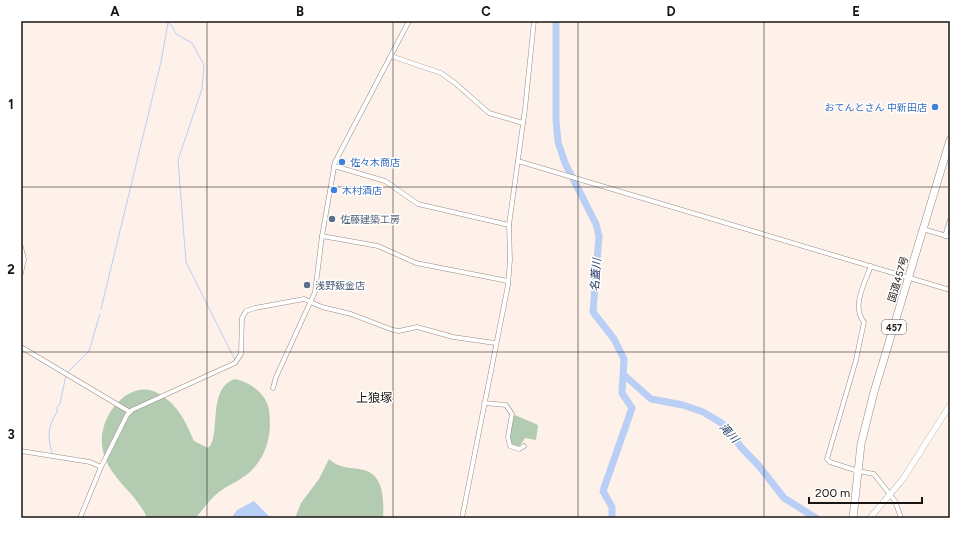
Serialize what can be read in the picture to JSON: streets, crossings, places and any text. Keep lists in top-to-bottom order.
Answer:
{
  "streets": {
    "highway": ["国道457号", "457"]
  },
  "districts": ["上狼塚"],
  "water": ["名蓋川", "滝川"],
  "places": [
    "おてんとさん 中新田店",
    "佐々木商店",
    "木村酒店",
    "佐藤建築工房",
    "浅野鈑金店"
  ],
  "scale_bar": "200 m",
  "grid": {
    "columns": [
      "A",
      "B",
      "C",
      "D",
      "E"
    ],
    "rows": ["1", "2", "3"]
  }
}
